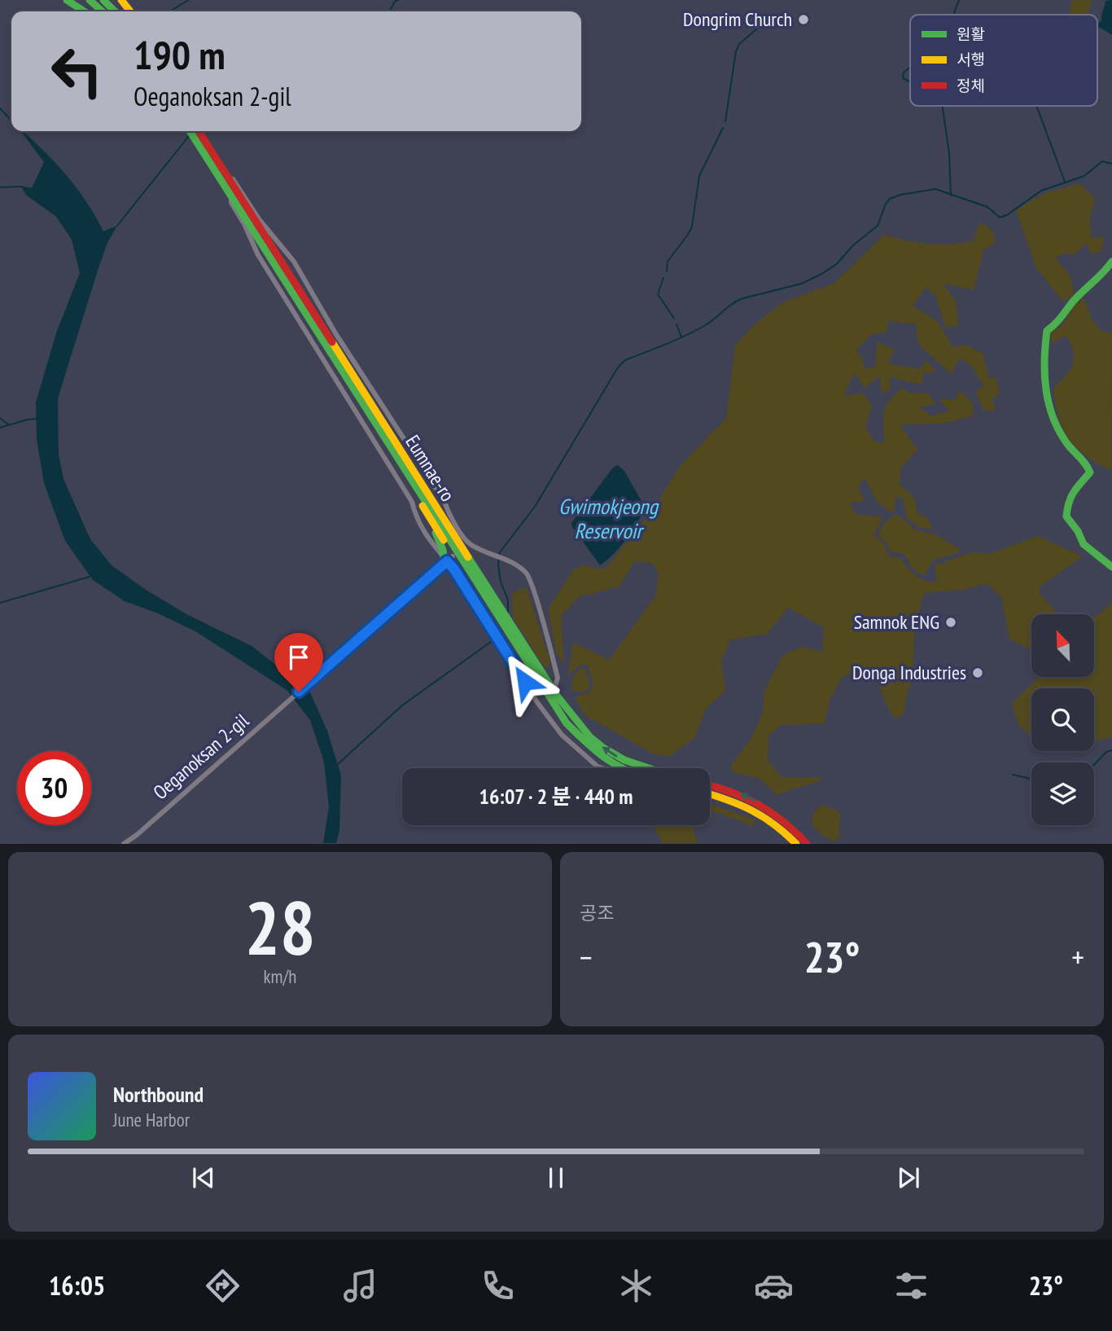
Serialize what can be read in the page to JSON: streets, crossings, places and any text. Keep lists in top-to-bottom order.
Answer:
{
  "streets": {
    "street": ["Eumnae-ro", "Oeganoksan 2-gil"]
  },
  "crossings": [
    ["Eumnae-ro", "Oeganoksan 2-gil"]
  ],
  "water": ["Gwimokjeong Reservoir"],
  "places": ["Dongrim Church", "Samnok ENG", "Donga Industries"],
  "legend": ["원활", "서행", "정체"],
  "north": "top left",
  "page": {
    "turn": ["190 m", "Oeganoksan 2-gil"],
    "limit": "30",
    "trip": "16:07 · 2 분 · 440 m",
    "tile": [
      ["28", "km/h"],
      "공조"
    ],
    "heat": ["−", "23°", "+"],
    "song": ["Northbound", "June Harbor"],
    "tabs": ["16:05", "23°"]
  }
}
